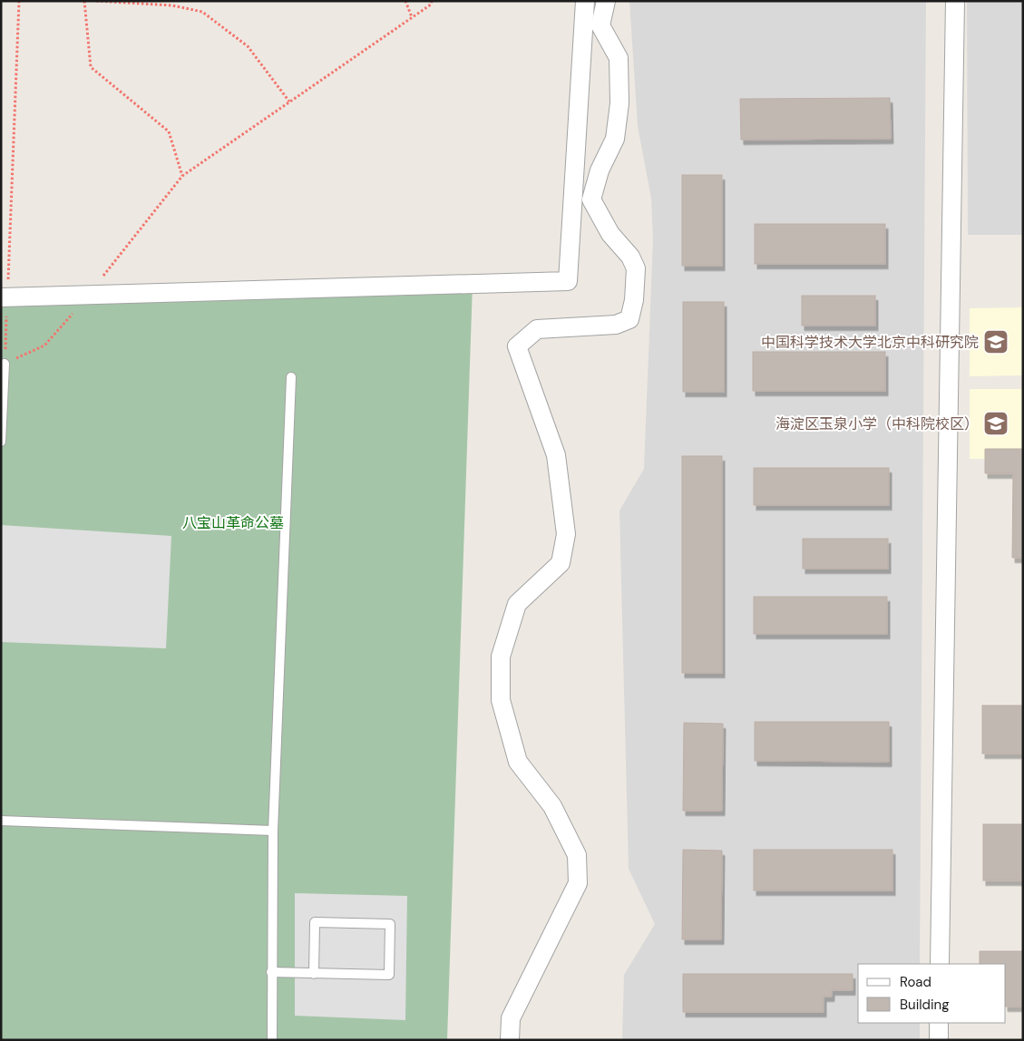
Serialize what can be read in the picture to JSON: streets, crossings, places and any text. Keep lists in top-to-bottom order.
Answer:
{
  "parks": ["八宝山革命公墓"],
  "places": {
    "school or university": ["中国科学技术大学北京中科研究院", "海淀区玉泉小学（中科院校区）"]
  },
  "legend": ["Road", "Building"]
}
